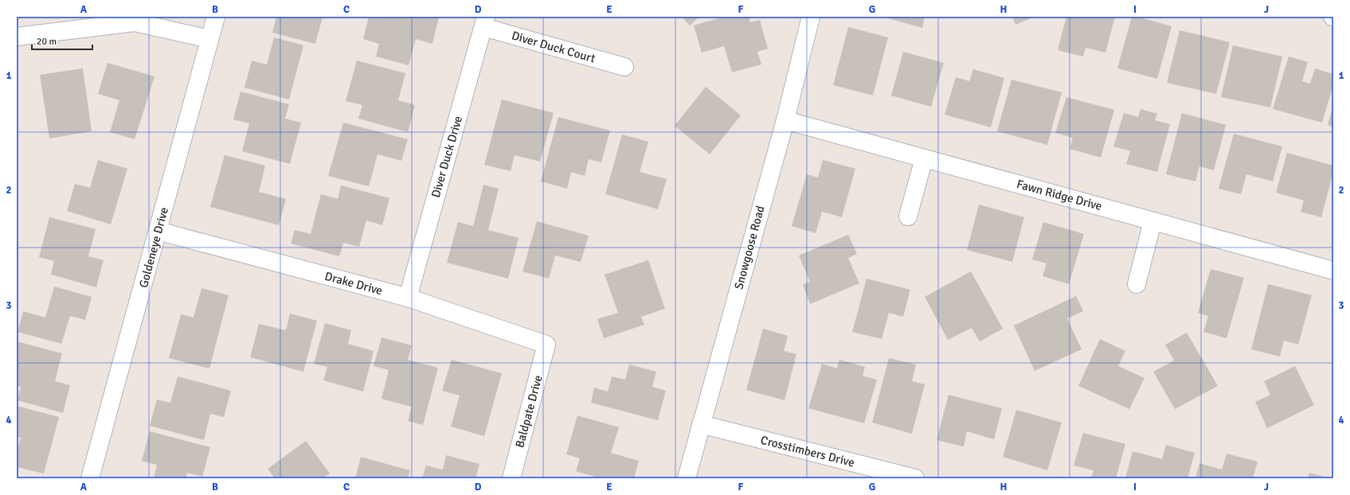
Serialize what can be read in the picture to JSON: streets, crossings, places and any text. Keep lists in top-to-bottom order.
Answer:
{
  "streets": {
    "street": [
      "Diver Duck Court",
      "Diver Duck Drive",
      "Fawn Ridge Drive",
      "Goldeneye Drive",
      "Snowgoose Road",
      "Drake Drive",
      "Baldpate Drive",
      "Crosstimbers Drive"
    ]
  },
  "crossings": [
    ["Diver Duck Court", "Diver Duck Drive"],
    ["Diver Duck Drive", "Drake Drive"],
    ["Fawn Ridge Drive", "Snowgoose Road"],
    ["Goldeneye Drive", "Drake Drive"],
    ["Snowgoose Road", "Crosstimbers Drive"],
    ["Drake Drive", "Baldpate Drive"]
  ],
  "scale_bar": "20 m",
  "grid": {
    "columns": [
      "A",
      "B",
      "C",
      "D",
      "E",
      "F",
      "G",
      "H",
      "I",
      "J"
    ],
    "rows": [
      "1",
      "2",
      "3",
      "4"
    ]
  }
}
